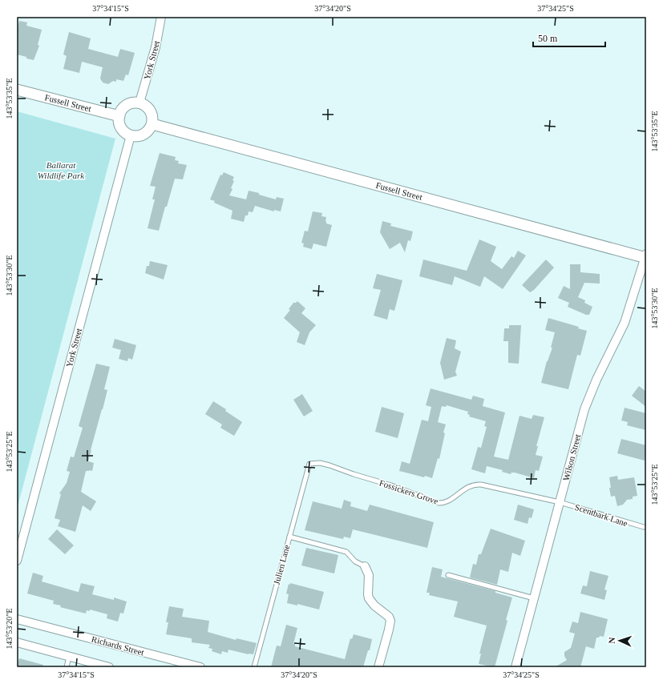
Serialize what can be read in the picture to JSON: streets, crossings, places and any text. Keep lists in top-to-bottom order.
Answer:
{
  "streets": {
    "street": [
      "York Street",
      "Fussell Street",
      "Wilson Street",
      "Richards Street"
    ],
    "lane": ["Fossickers Grove", "Scentbark Lane", "Julien Lane"]
  },
  "crossings": [
    ["York Street", "Fussell Street"],
    ["Fussell Street", "Wilson Street"],
    ["Wilson Street", "Fossickers Grove"],
    ["Wilson Street", "Scentbark Lane"],
    ["Fossickers Grove", "Scentbark Lane"],
    ["Fossickers Grove", "Julien Lane"]
  ],
  "parks": ["Ballarat Wildlife Park"],
  "scale_bar": "50 m",
  "north": "left",
  "coordinates": [
    "37°34'15\"S",
    "37°34'20\"S",
    "37°34'25\"S",
    "143°53'35\"E",
    "143°53'30\"E",
    "143°53'25\"E",
    "143°53'20\"E"
  ]
}
